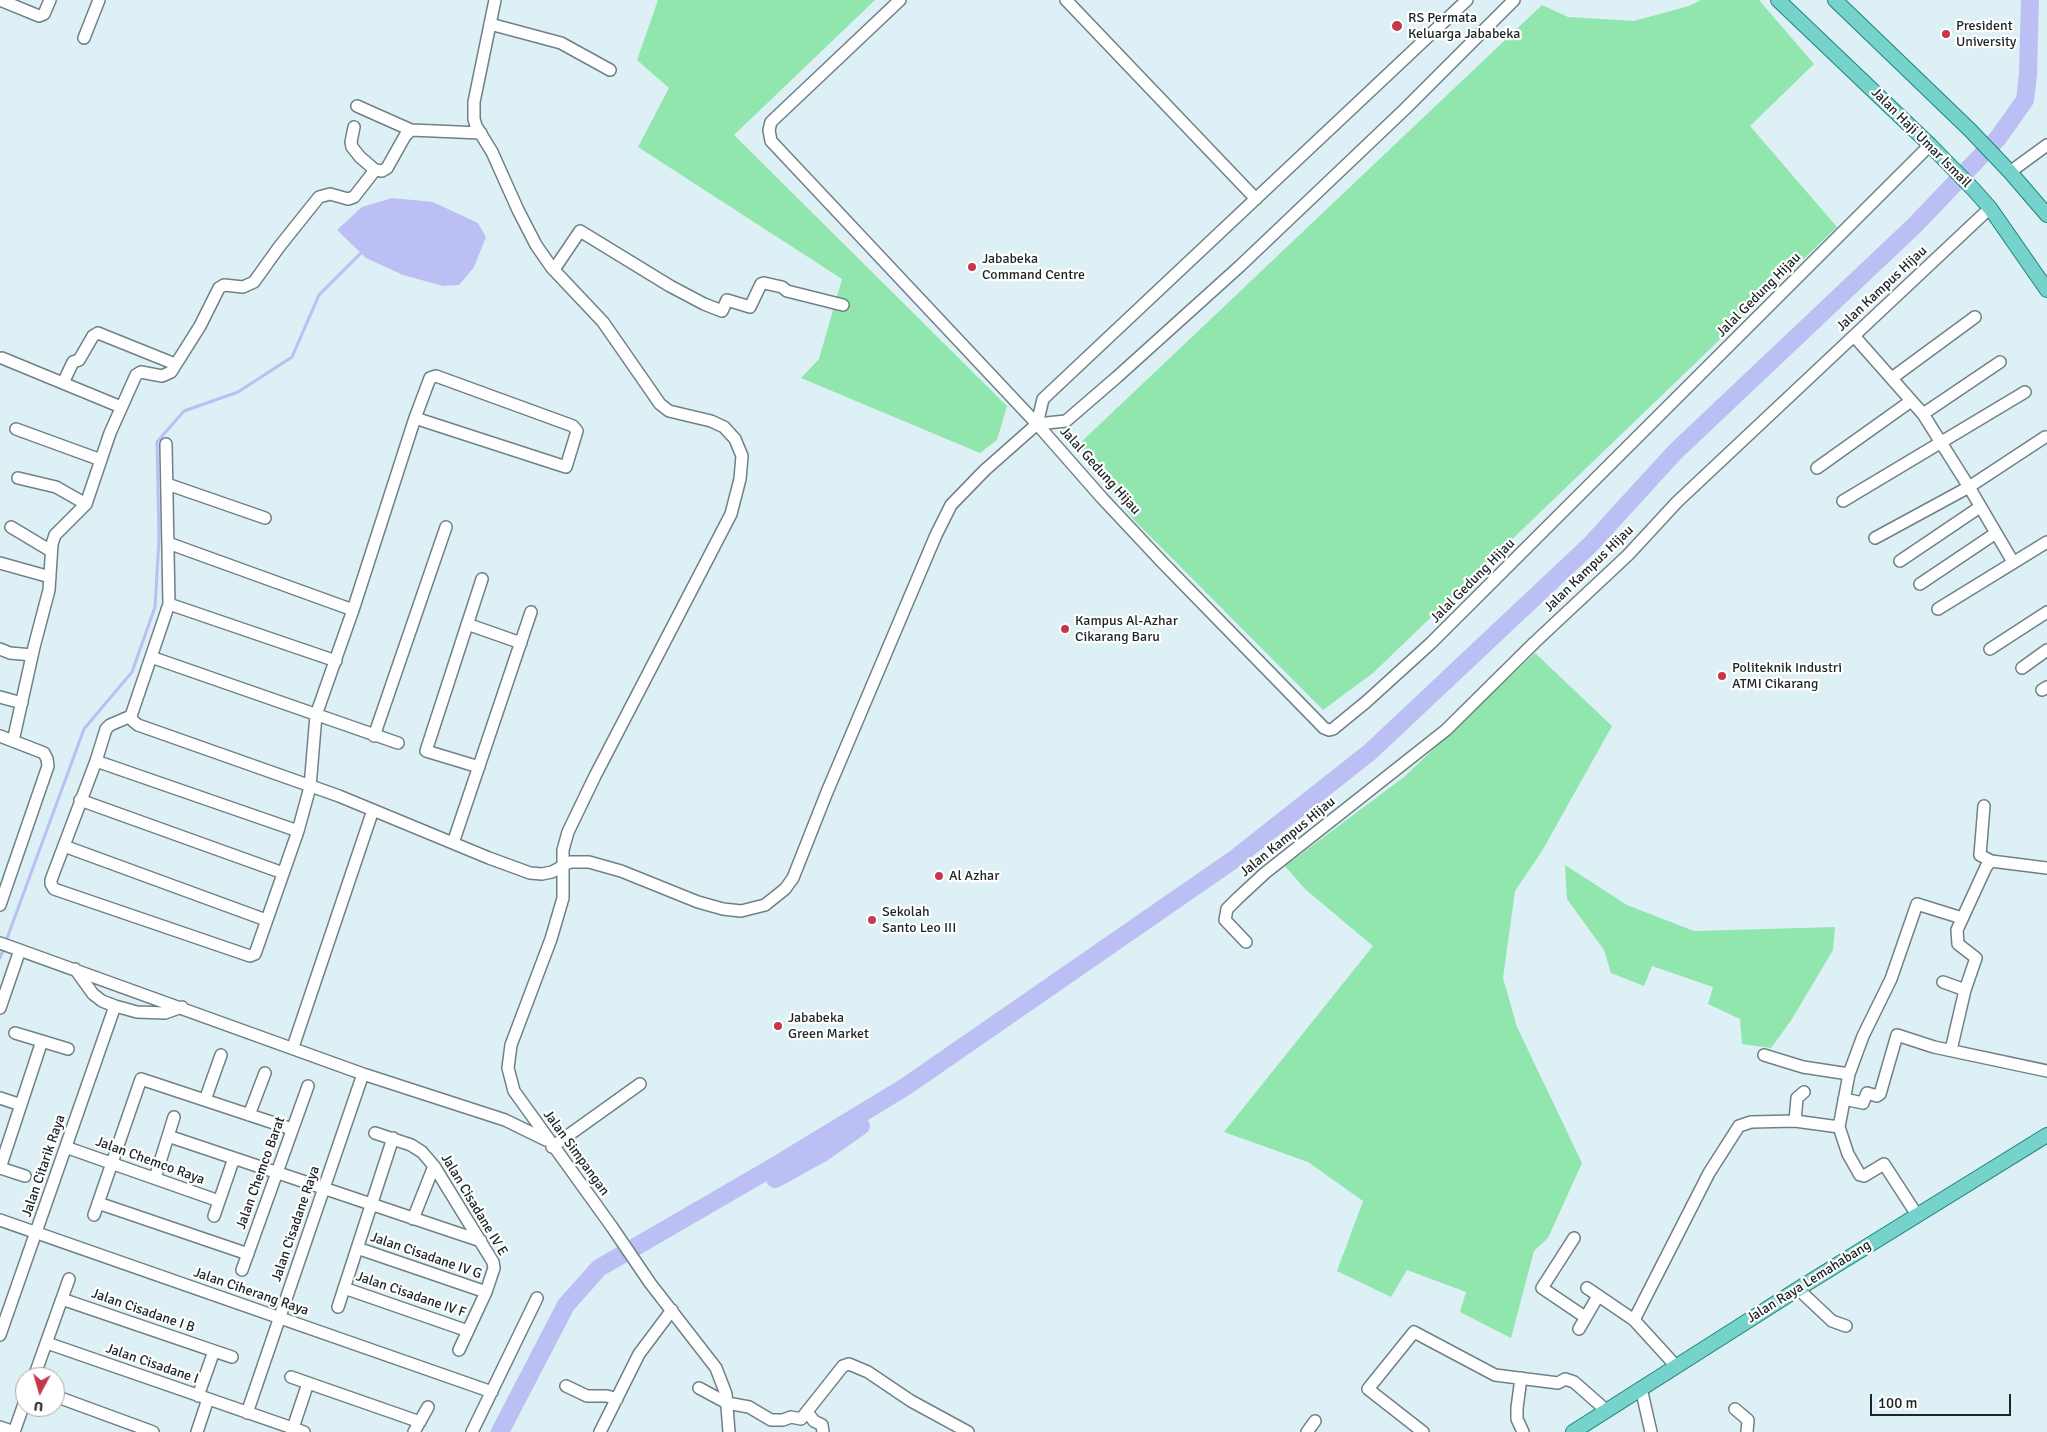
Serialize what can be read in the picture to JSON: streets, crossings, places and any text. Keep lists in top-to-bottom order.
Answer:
{
  "streets": {
    "main road": ["Jalan Haji Umar Ismail", "Jalan Raya Lemahabang"],
    "street": [
      "Jalan Kampus Hijau",
      "Jalal Gedung Hijau",
      "Jalan Simpangan",
      "Jalan Chemco Raya",
      "Jalan Citarik Raya",
      "Jalan Chemco Barat",
      "Jalan Cisadane IV E",
      "Jalan Cisadane Raya",
      "Jalan Cisadane IV G",
      "Jalan Ciherang Raya",
      "Jalan Cisadane IV F",
      "Jalan Cisadane I B",
      "Jalan Cisadane I"
    ]
  },
  "crossings": [
    ["Jalan Haji Umar Ismail", "Jalan Kampus Hijau"],
    ["Jalan Haji Umar Ismail", "Jalal Gedung Hijau"],
    ["Jalan Citarik Raya", "Jalan Ciherang Raya"],
    ["Jalan Cisadane IV E", "Jalan Cisadane IV G"],
    ["Jalan Cisadane IV E", "Jalan Cisadane IV F"],
    ["Jalan Cisadane Raya", "Jalan Ciherang Raya"],
    ["Jalan Cisadane Raya", "Jalan Cisadane I"]
  ],
  "places": [
    "RS Permata Keluarga Jababeka",
    "President University",
    "Jababeka Command Centre",
    "Kampus Al-Azhar Cikarang Baru",
    "Politeknik Industri ATMI Cikarang",
    "Al Azhar",
    "Sekolah Santo Leo III",
    "Jababeka Green Market"
  ],
  "scale_bar": "100 m",
  "north": "bottom"
}
